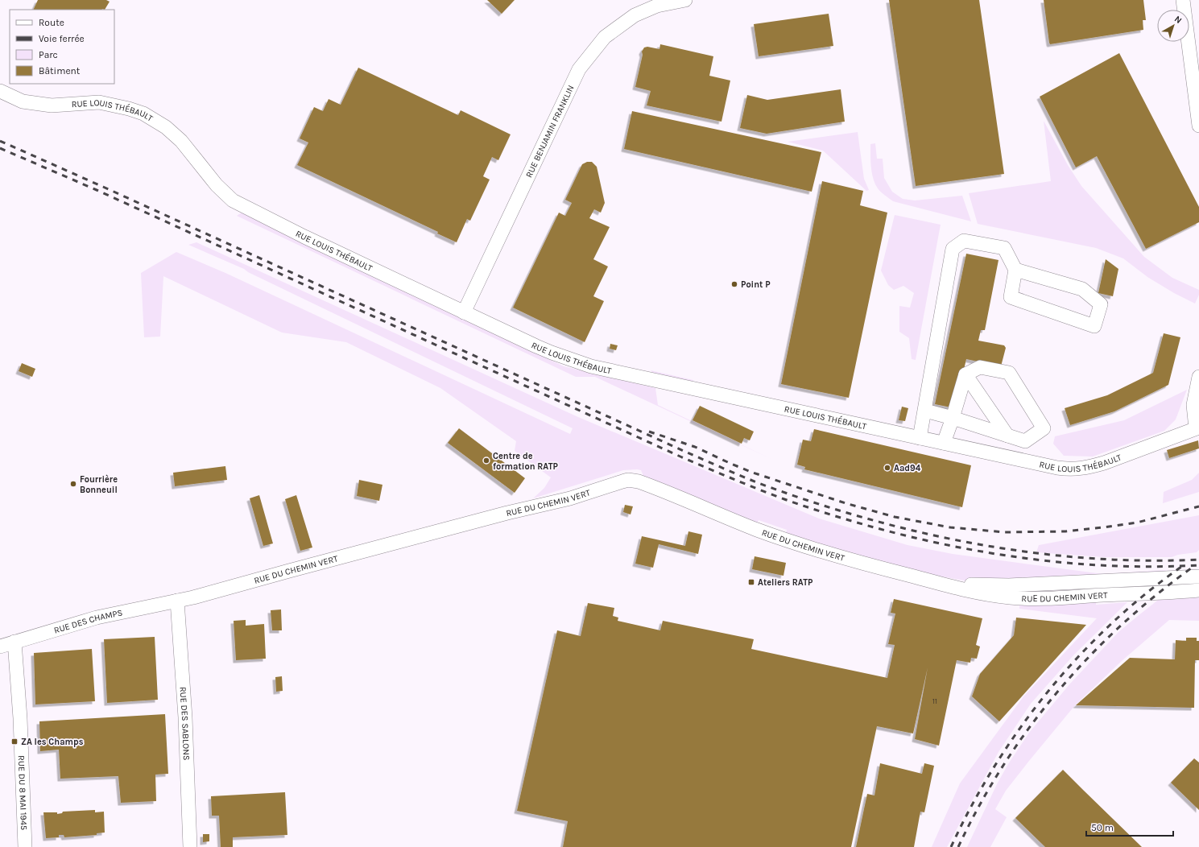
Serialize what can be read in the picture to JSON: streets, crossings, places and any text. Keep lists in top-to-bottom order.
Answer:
{
  "streets": {
    "street": [
      "RUE LOUIS THÉBAULT",
      "RUE BENJAMIN FRANKLIN",
      "RUE DU CHEMIN VERT",
      "RUE DES CHAMPS",
      "RUE DES SABLONS",
      "RUE DU 8 MAI 1945"
    ]
  },
  "crossings": [
    ["RUE LOUIS THÉBAULT", "RUE BENJAMIN FRANKLIN"],
    ["RUE DU CHEMIN VERT", "RUE DES CHAMPS"],
    ["RUE DU CHEMIN VERT", "RUE DES SABLONS"],
    ["RUE DES CHAMPS", "RUE DES SABLONS"],
    ["RUE DES CHAMPS", "RUE DU 8 MAI 1945"]
  ],
  "places": {
    "other": [
      "Point P",
      "Centre de formation RATP",
      "Aad94",
      "Fourrière Bonneuil"
    ],
    "transit": ["Ateliers RATP", "ZA les Champs"]
  },
  "house_numbers": ["11"],
  "legend": [
    "Route",
    "Voie ferrée",
    "Parc",
    "Bâtiment"
  ],
  "scale_bar": "50 m",
  "north": "top right"
}
